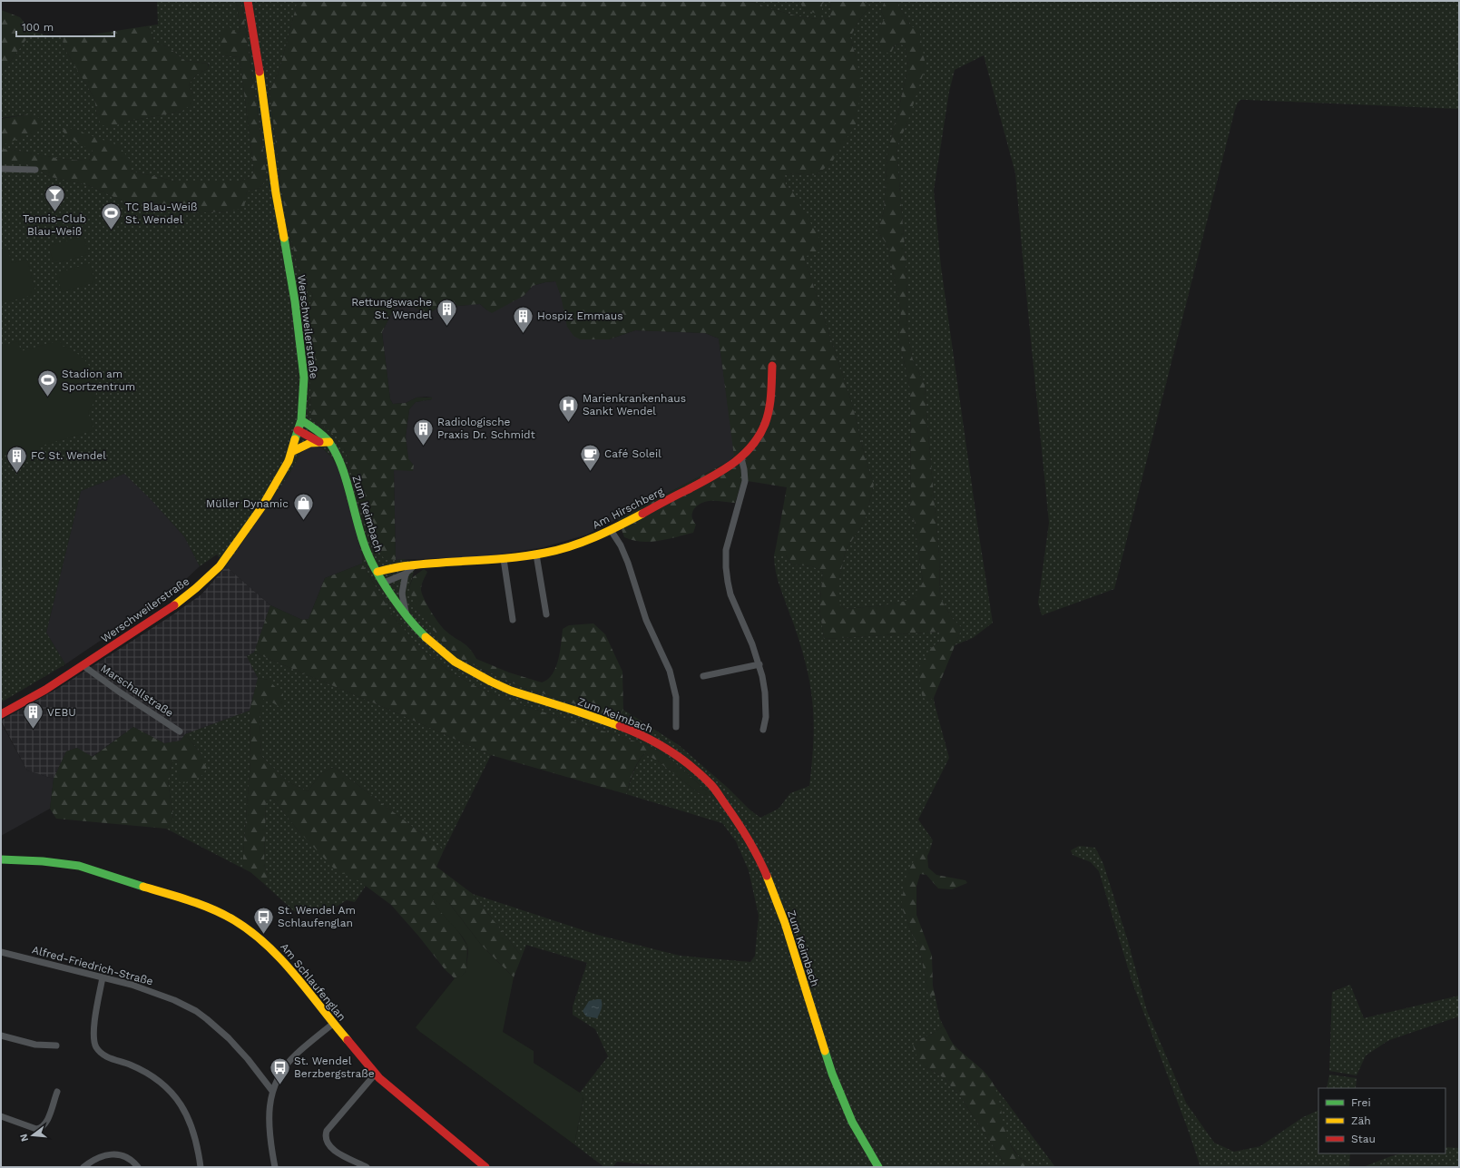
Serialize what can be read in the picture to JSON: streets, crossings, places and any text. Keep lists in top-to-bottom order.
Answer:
{
  "streets": {
    "street": [
      "Werschweilerstraße",
      "Am Hirschberg",
      "Zum Keimbach",
      "Marschallstraße",
      "Alfred-Friedrich-Straße",
      "Am Schlaufenglan"
    ]
  },
  "crossings": [
    ["Werschweilerstraße", "Zum Keimbach"],
    ["Werschweilerstraße", "Marschallstraße"],
    ["Am Hirschberg", "Zum Keimbach"]
  ],
  "places": {
    "bar": ["Tennis-Club Blau-Weiß"],
    "sports": ["TC Blau-Weiß St. Wendel", "Stadion am Sportzentrum"],
    "building": [
      "Rettungswache St. Wendel",
      "Hospiz Emmaus",
      "Radiologische Praxis Dr. Schmidt",
      "FC St. Wendel",
      "VEBU"
    ],
    "hospital": ["Marienkrankenhaus Sankt Wendel"],
    "cafe": ["Café Soleil"],
    "shop": ["Müller Dynamic"],
    "bus stop": ["St. Wendel Am Schlaufenglan", "St. Wendel Berzbergstraße"]
  },
  "legend": ["Frei", "Zäh", "Stau"],
  "scale_bar": "100 m",
  "north": "left"
}
